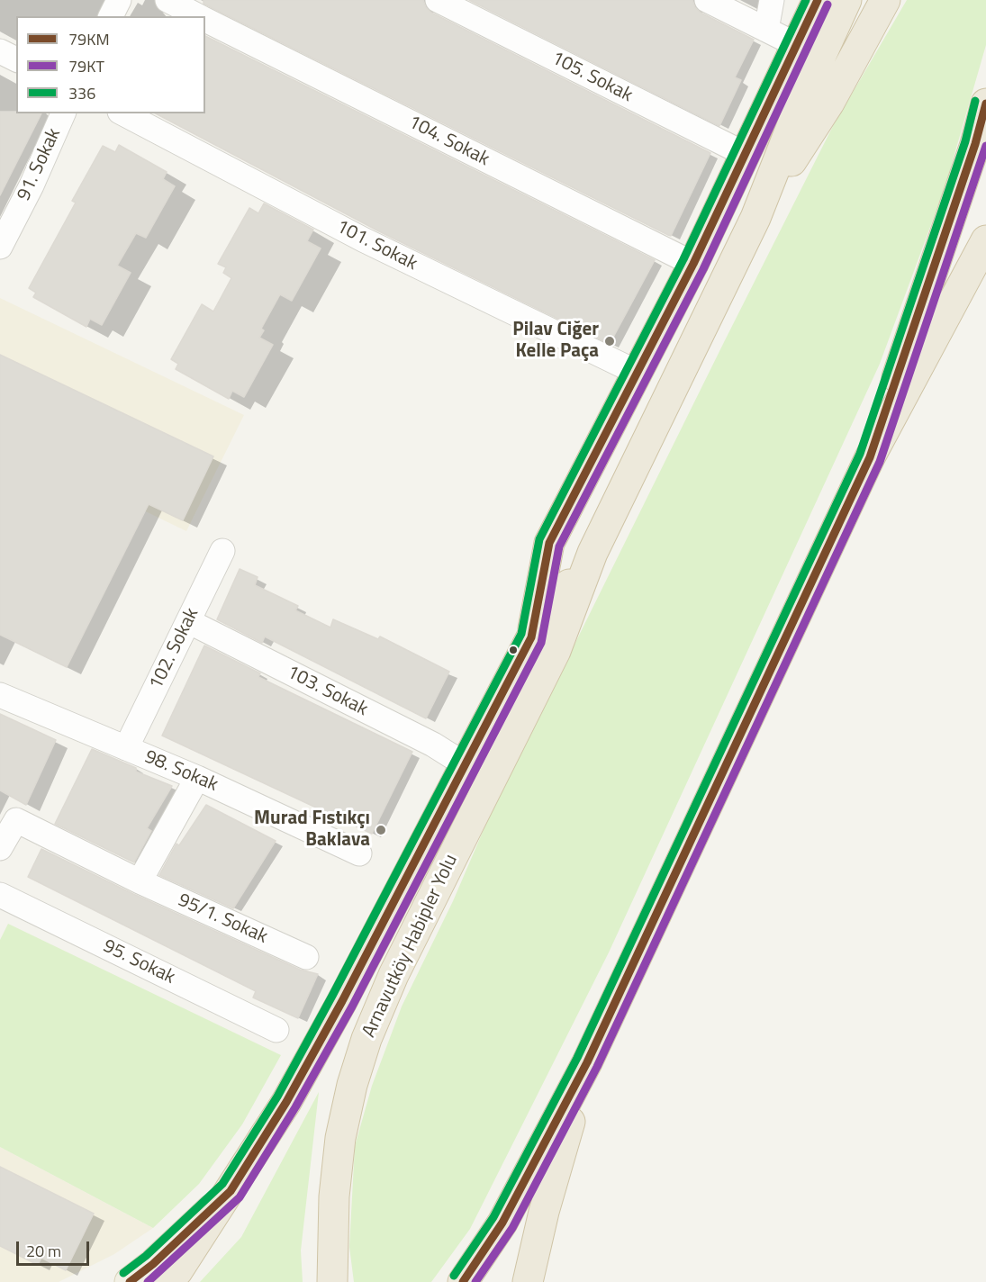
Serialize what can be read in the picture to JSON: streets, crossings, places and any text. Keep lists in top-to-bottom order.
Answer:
{
  "streets": {
    "highway": ["Arnavutköy Habipler Yolu"],
    "street": [
      "105. Sokak",
      "104. Sokak",
      "91. Sokak",
      "101. Sokak",
      "102. Sokak",
      "103. Sokak",
      "98. Sokak",
      "95/1. Sokak",
      "95. Sokak"
    ]
  },
  "crossings": [
    ["102. Sokak", "103. Sokak"],
    ["102. Sokak", "98. Sokak"]
  ],
  "places": ["Pilav Ciğer Kelle Paça", "Murad Fıstıkçı Baklava"],
  "lines": ["transit line 79KM", "transit line 336", "transit line 79KT"],
  "legend": ["79KM", "79KT", "336"],
  "scale_bar": "20 m"
}
